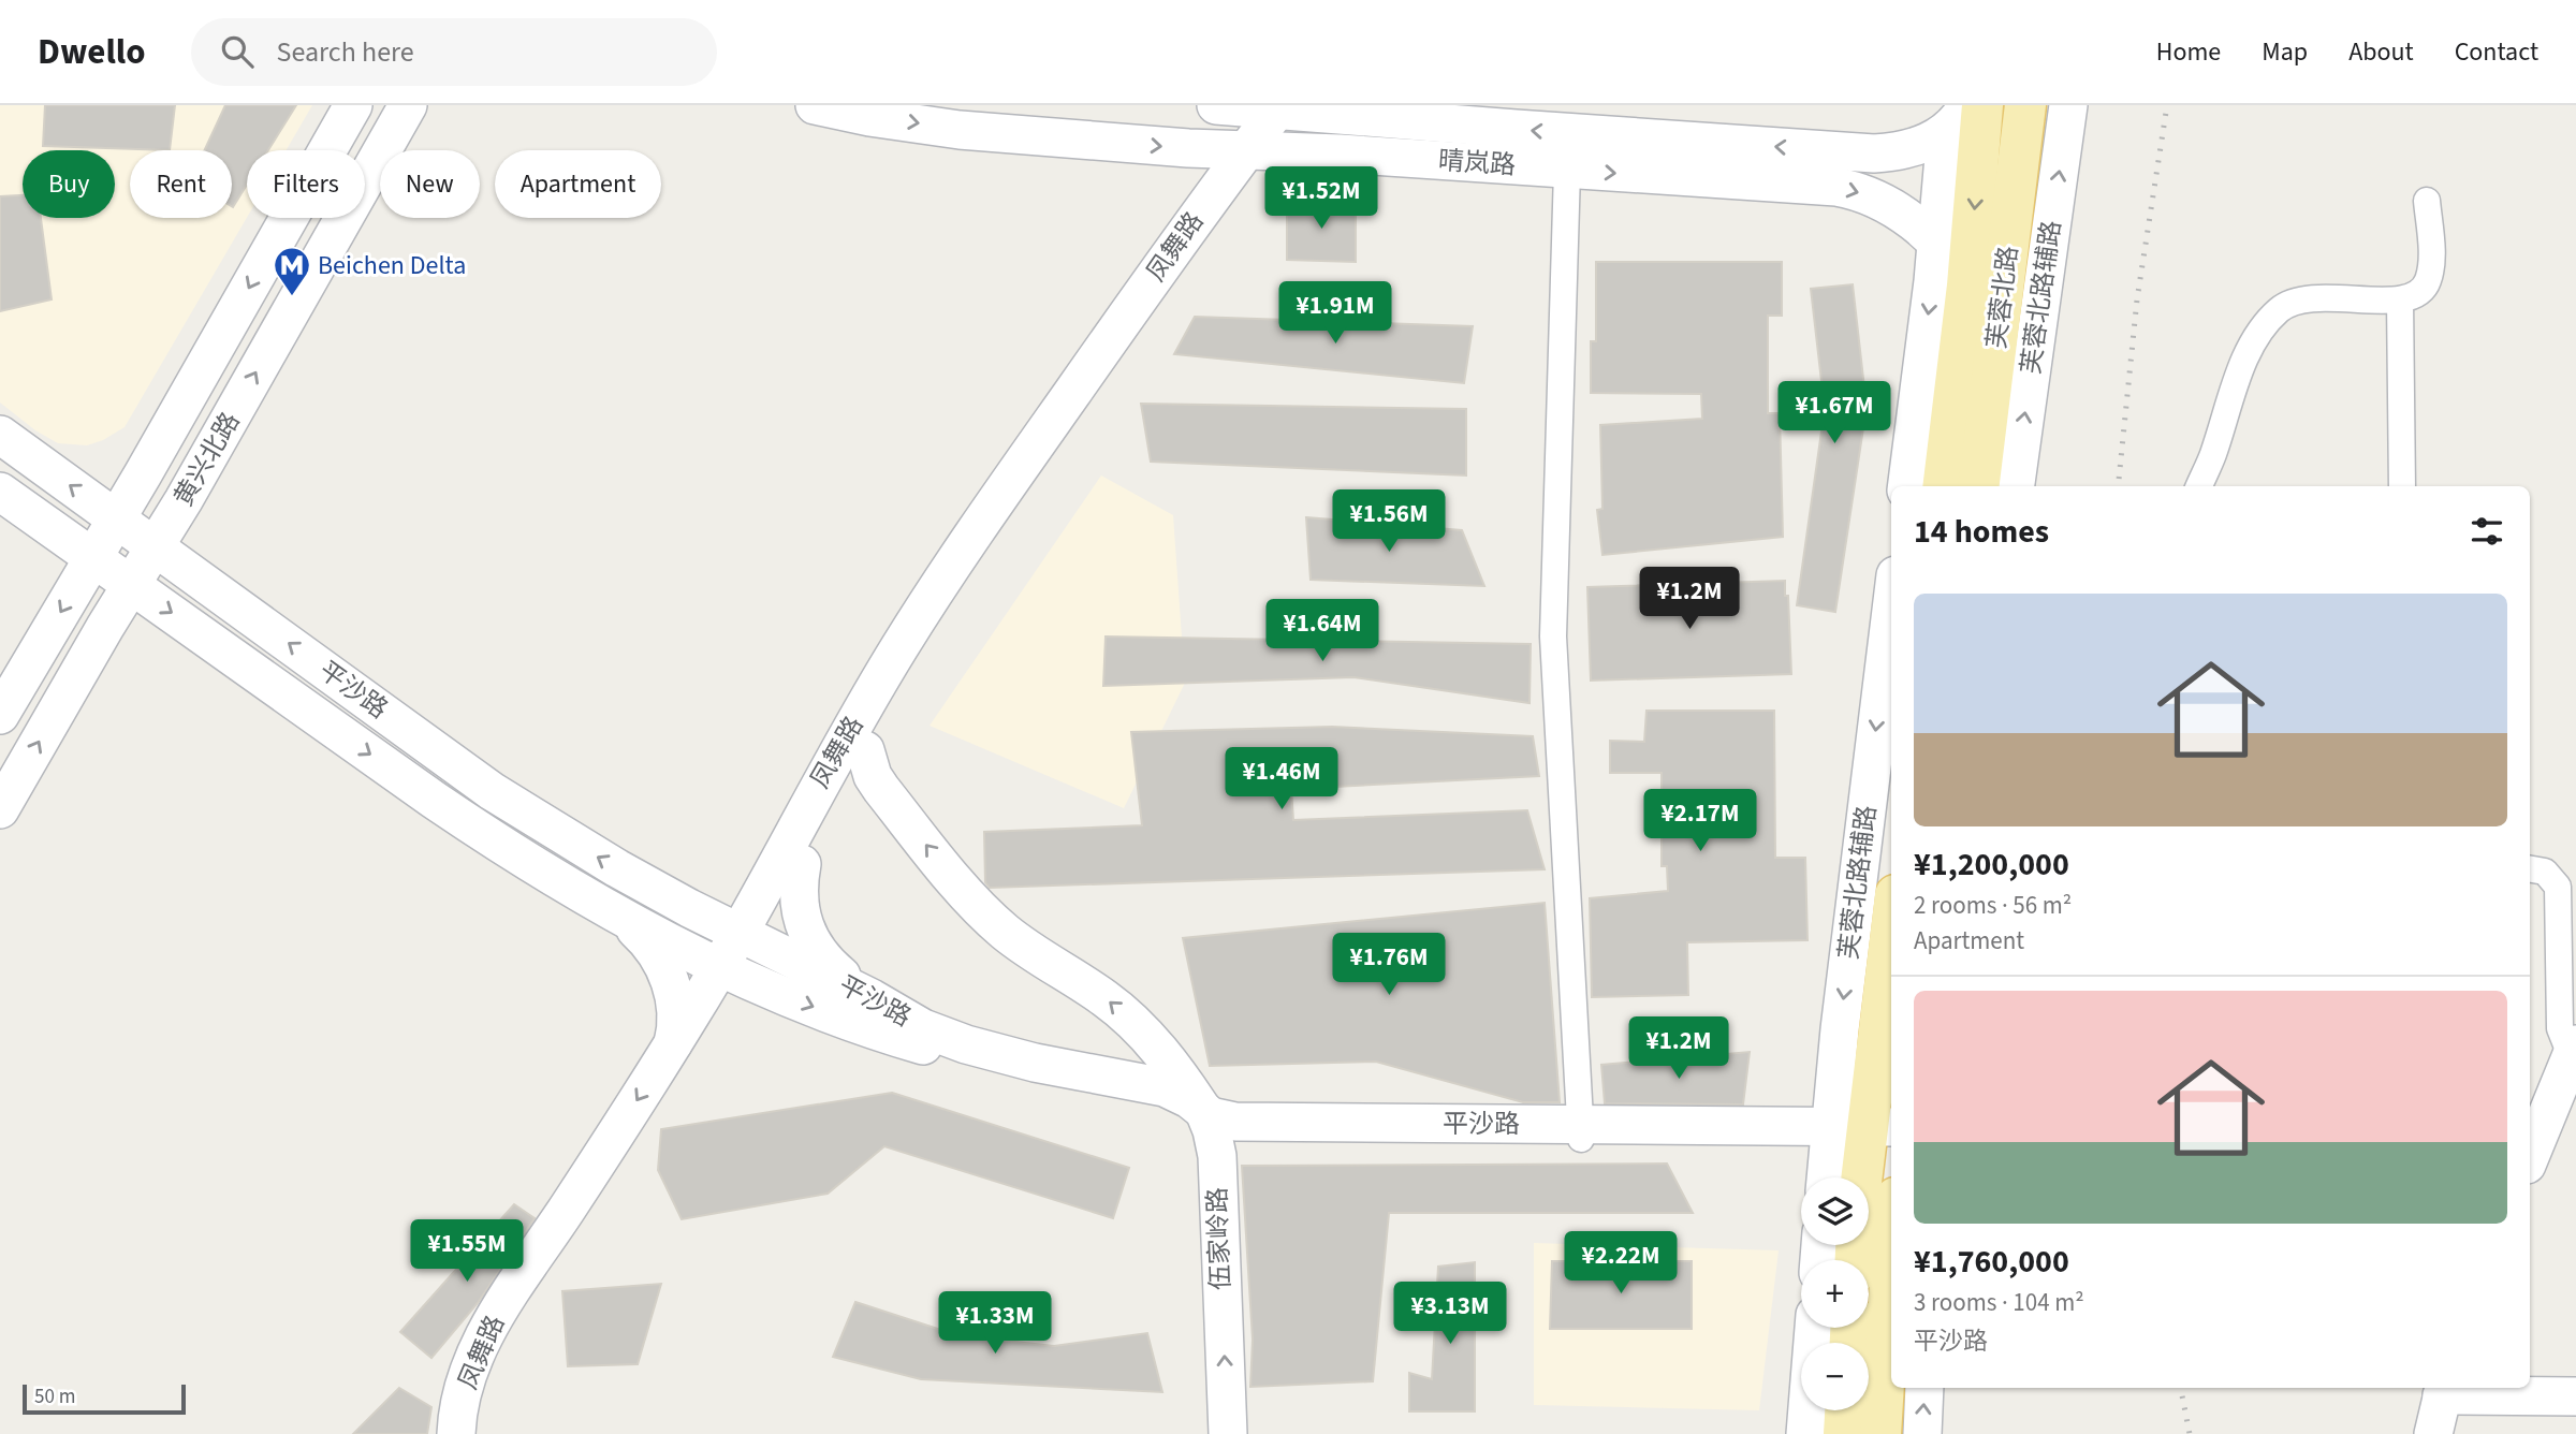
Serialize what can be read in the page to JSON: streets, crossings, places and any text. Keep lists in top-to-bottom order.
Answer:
{
  "streets": {
    "main road": ["芙蓉北路"],
    "street": [
      "晴岚路",
      "凤舞路",
      "芙蓉北路辅路",
      "黄兴北路",
      "平沙路",
      "伍家岭路"
    ]
  },
  "crossings": [
    ["晴岚路", "凤舞路"],
    ["晴岚路", "芙蓉北路"],
    ["凤舞路", "平沙路"],
    ["芙蓉北路辅路", "平沙路"],
    ["黄兴北路", "平沙路"],
    ["平沙路", "伍家岭路"]
  ],
  "one_way": ["伍家岭路"],
  "places": {
    "metro station": ["Beichen Delta"]
  },
  "scale_bar": "50 m",
  "page": {
    "header": "Dwello",
    "search": "Search here",
    "nav": [
      "Home",
      "Map",
      "About",
      "Contact"
    ],
    "chip": [
      "Buy",
      "Rent",
      "Filters",
      "New",
      "Apartment"
    ],
    "price": [
      "¥1.52M",
      "¥1.91M",
      "¥1.67M",
      "¥1.56M",
      "¥1.2M",
      "¥1.64M",
      "¥1.46M",
      "¥2.17M",
      "¥1.76M",
      "¥1.2M",
      "¥1.55M",
      "¥2.22M",
      "¥3.13M",
      "¥1.33M"
    ],
    "heading": "14 homes",
    "list": [
      {
        "name": "¥1,200,000",
        "note": "2 rooms · 56 m² · Apartment"
      },
      {
        "name": "¥1,760,000",
        "note": "3 rooms · 104 m² · 平沙路"
      }
    ],
    "map_buttons": ["+", "−"],
    "scale": "50 m"
  }
}
